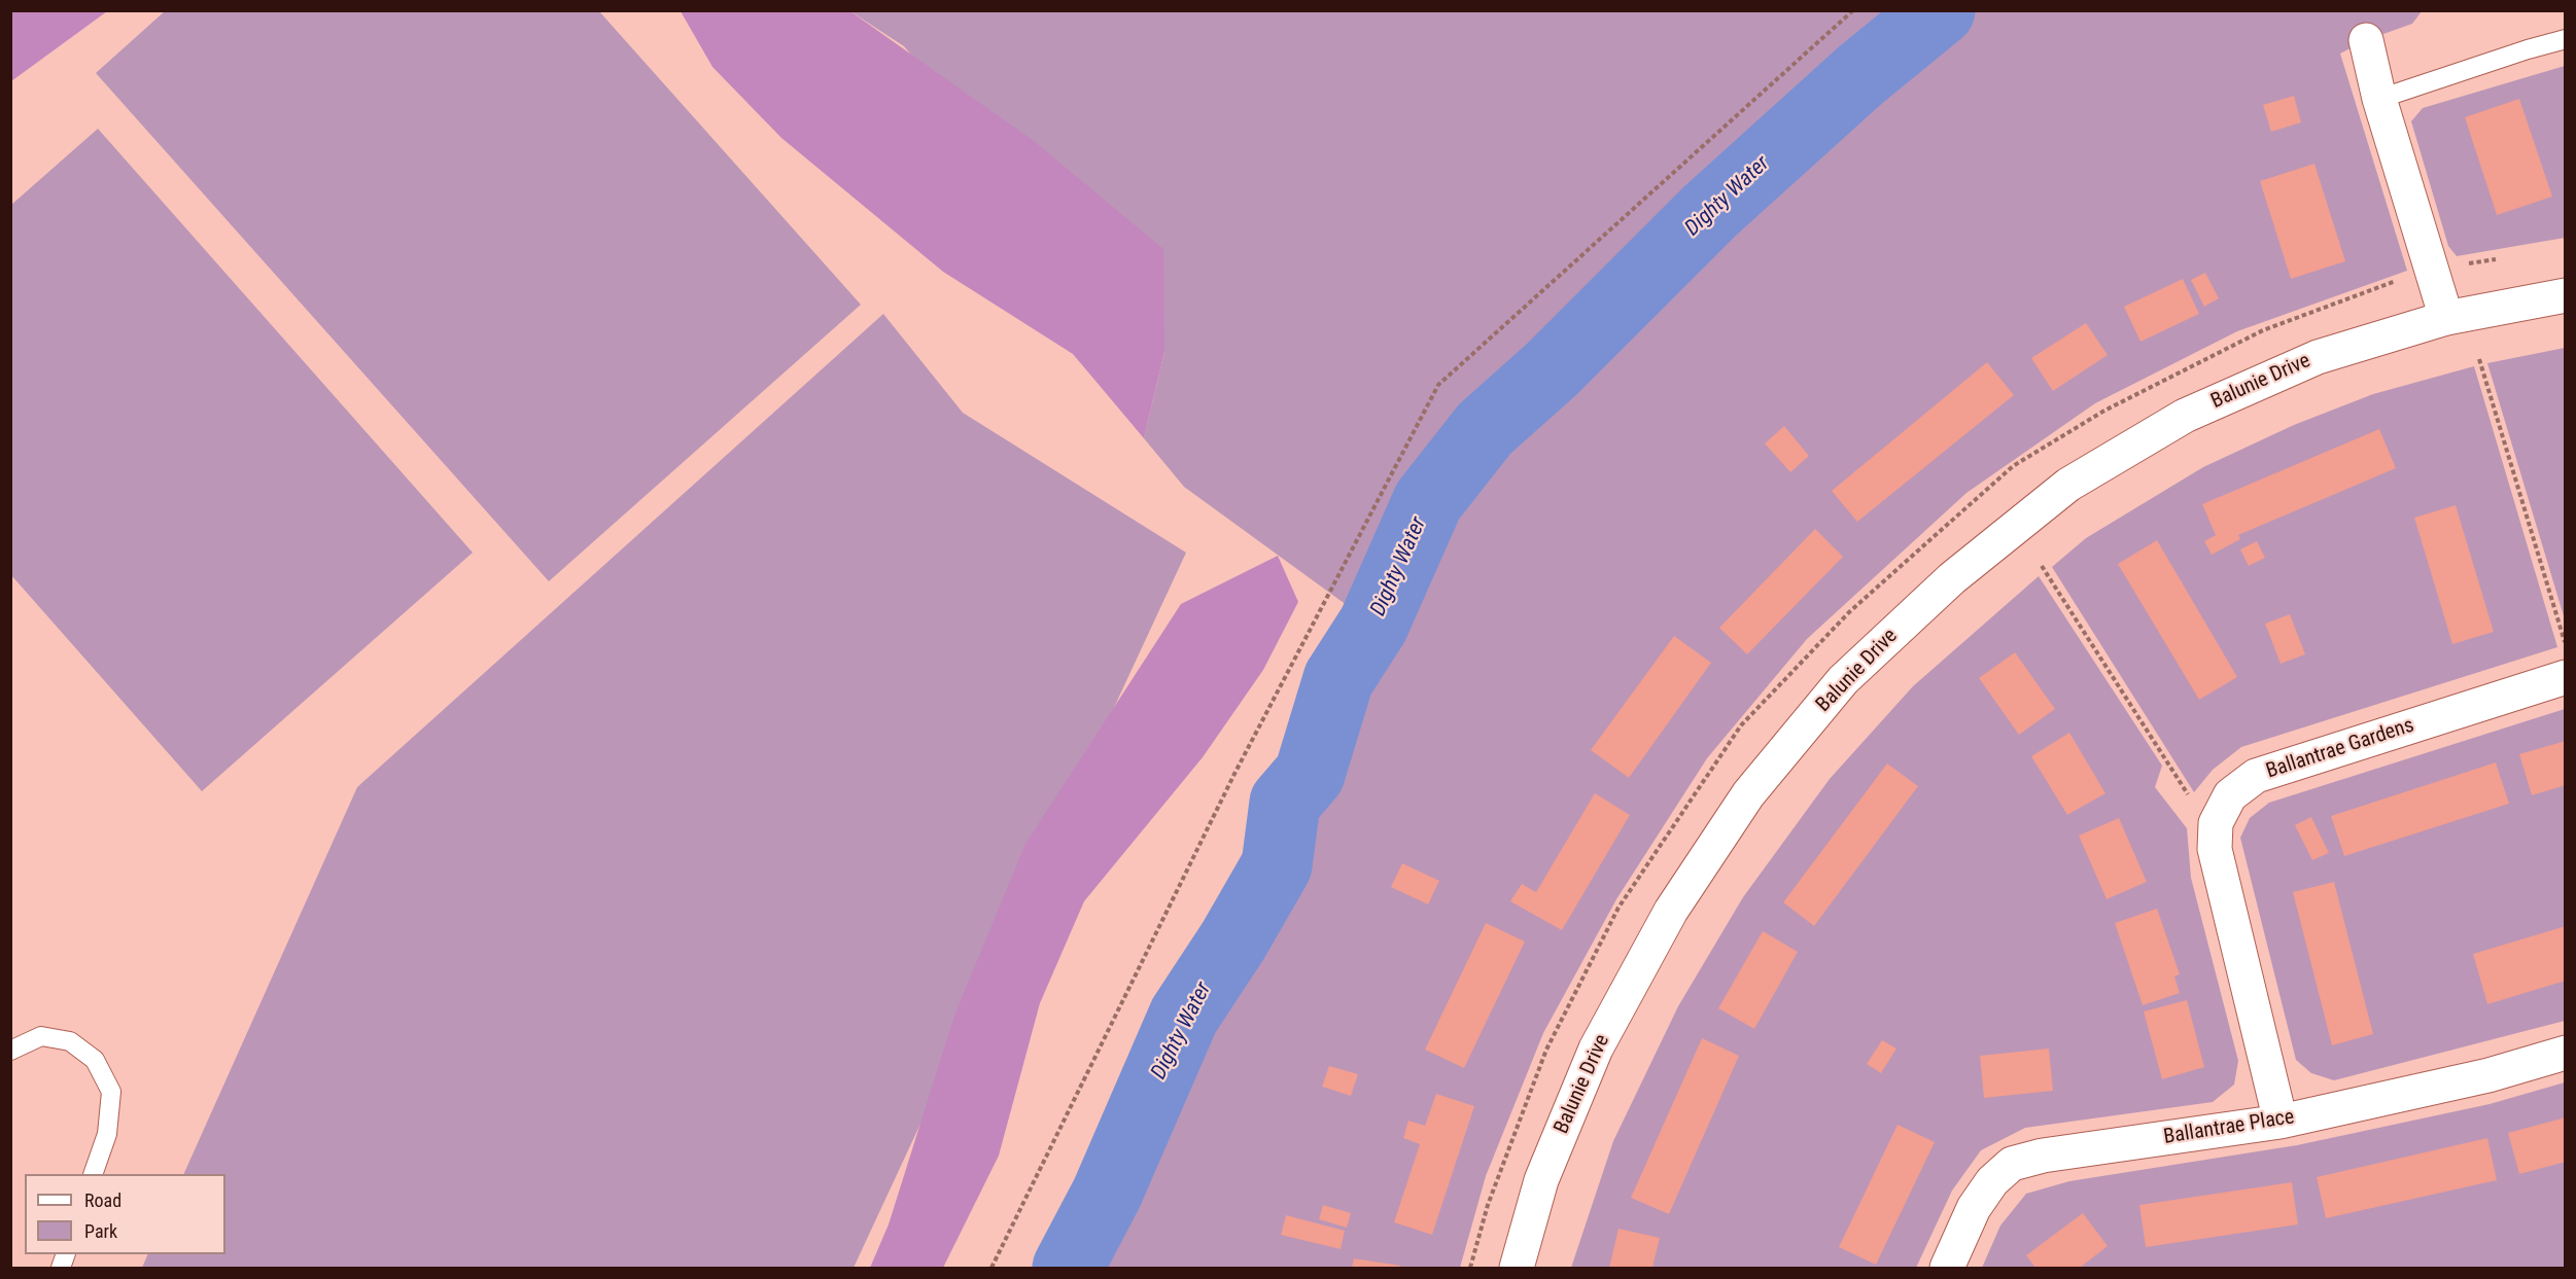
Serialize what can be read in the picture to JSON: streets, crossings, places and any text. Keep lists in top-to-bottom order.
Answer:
{
  "streets": {
    "street": ["Balunie Drive", "Ballantrae Gardens", "Ballantrae Place"]
  },
  "crossings": [
    ["Ballantrae Gardens", "Ballantrae Place"]
  ],
  "water": ["Dighty Water"],
  "legend": ["Road", "Park"]
}
